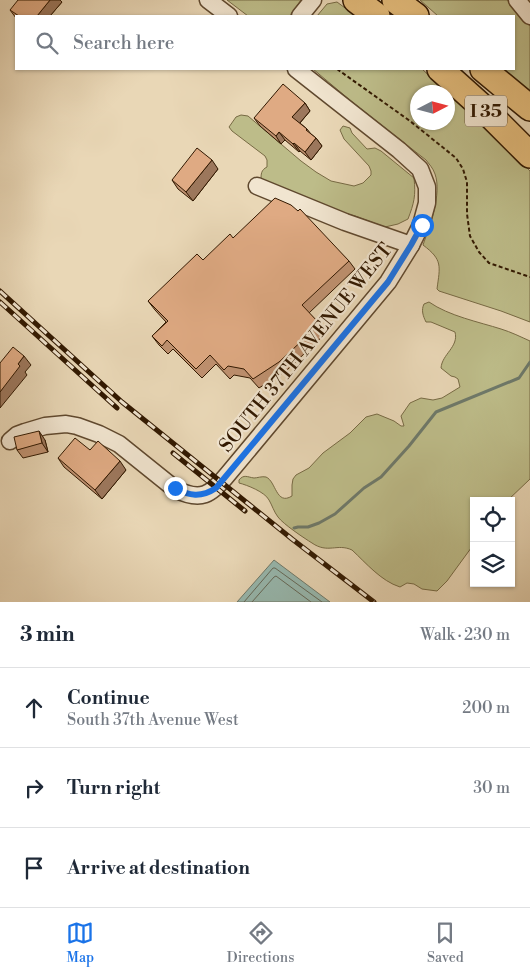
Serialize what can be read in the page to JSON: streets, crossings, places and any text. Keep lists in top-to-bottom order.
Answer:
{
  "streets": {
    "highway": ["I 35"],
    "street": ["SOUTH 37TH AVENUE WEST"]
  },
  "north": "right",
  "page": {
    "search": "Search here",
    "heading": ["3 min", "Walk · 230 m"],
    "list": [
      ["Continue", "South 37th Avenue West", "200 m"],
      ["Turn right", "30 m"],
      "Arrive at destination"
    ],
    "nav": ["Map", "Directions", "Saved"]
  }
}
